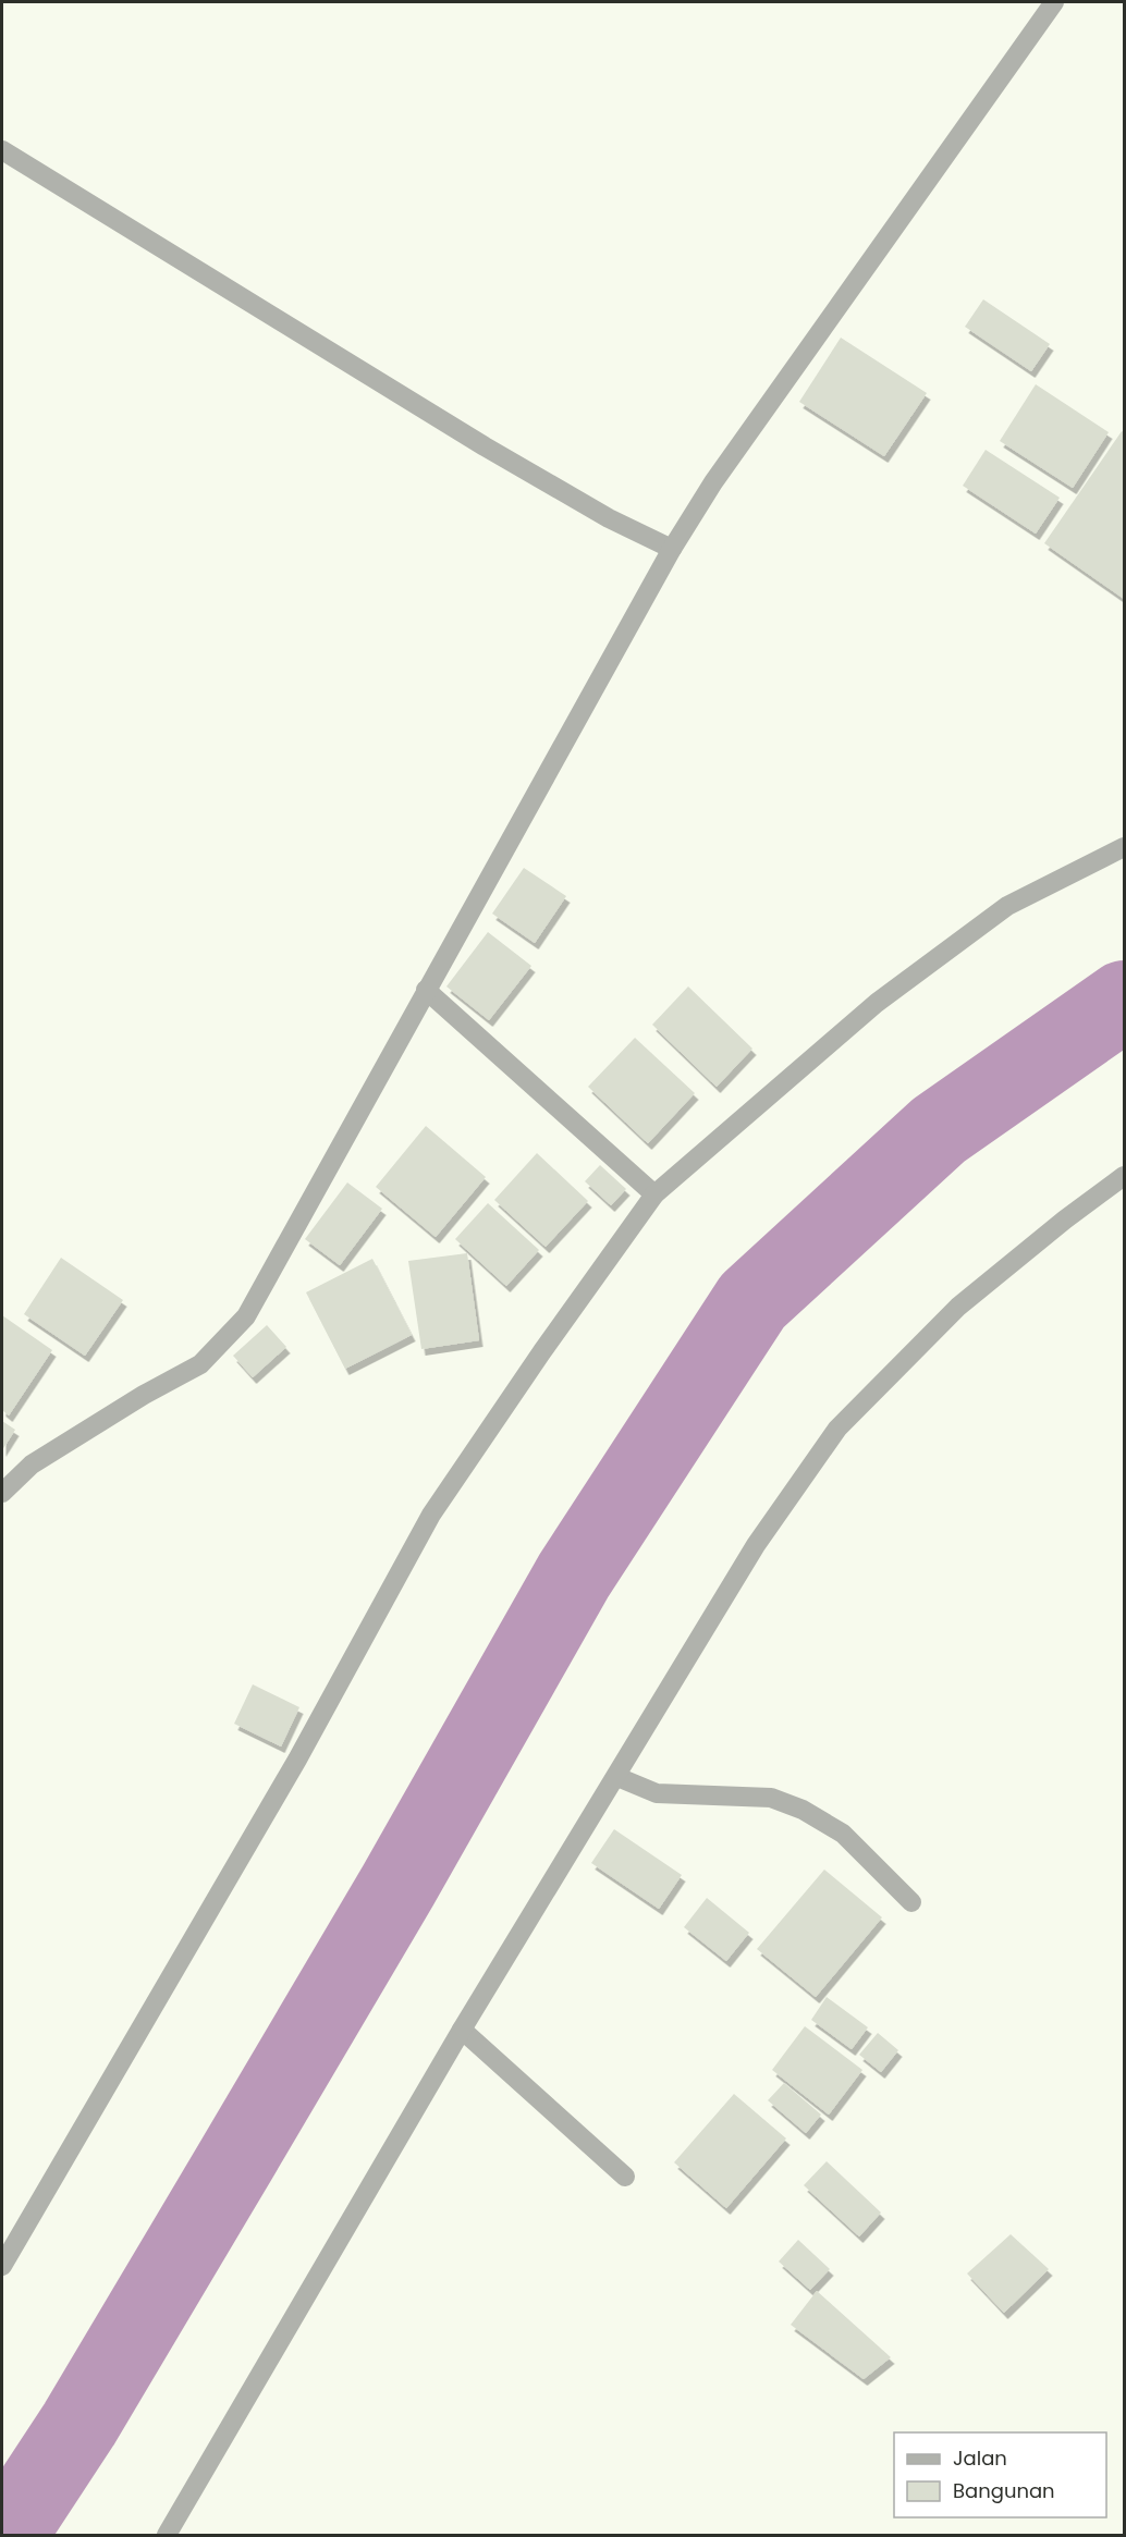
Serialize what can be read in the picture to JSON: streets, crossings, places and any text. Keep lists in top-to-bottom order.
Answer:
{
  "legend": ["Jalan", "Bangunan"]
}
